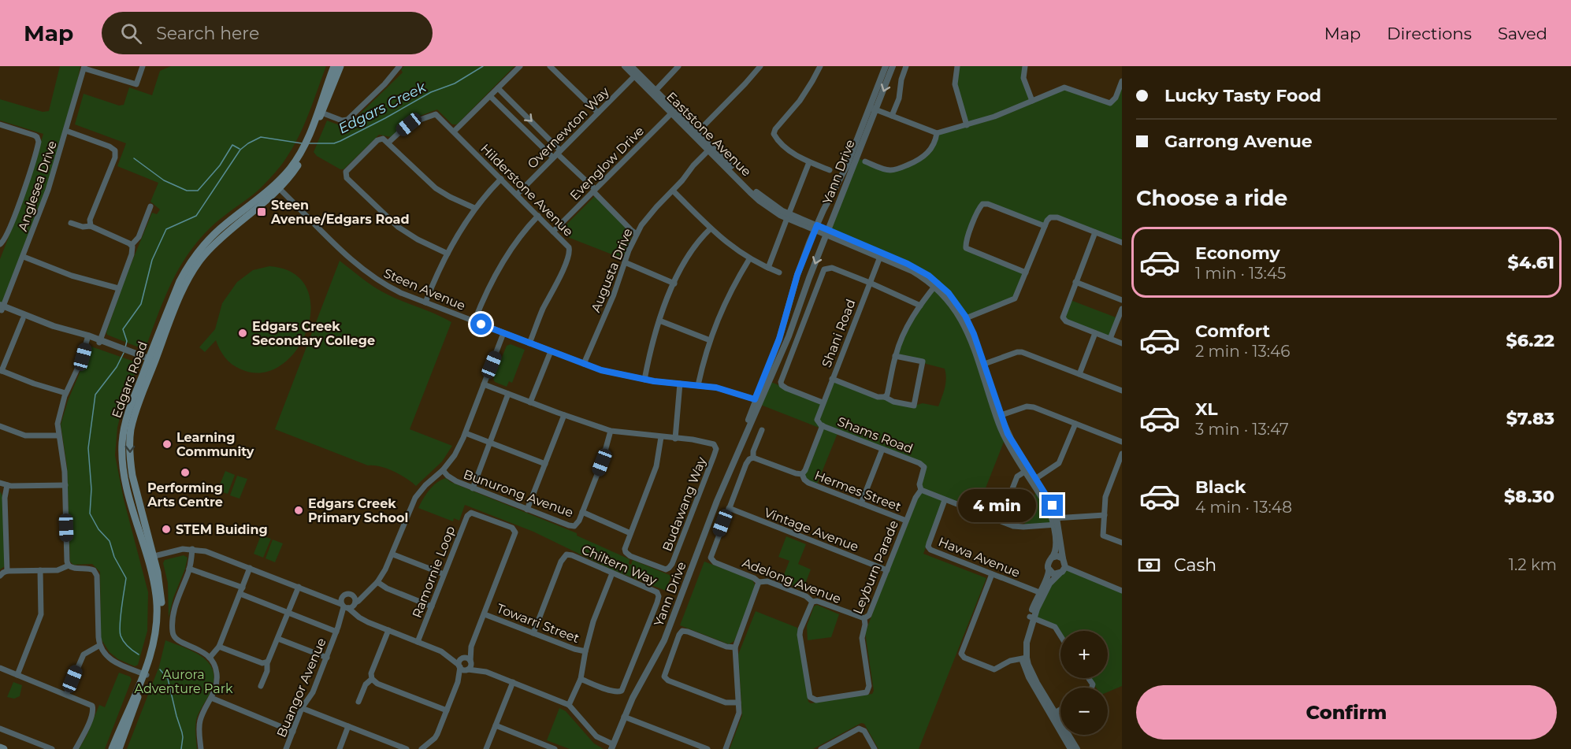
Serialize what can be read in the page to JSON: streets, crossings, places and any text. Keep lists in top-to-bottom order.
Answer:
{
  "streets": {
    "main road": ["Edgars Road"],
    "street": [
      "Overnewton Way",
      "Eaststone Avenue",
      "Evenglow Drive",
      "Yann Drive",
      "Anglesea Drive",
      "Hilderstone Avenue",
      "Augusta Drive",
      "Steen Avenue",
      "Shani Road",
      "Shams Road",
      "Hermes Street",
      "Bunurong Avenue",
      "Budawang Way",
      "Vintage Avenue",
      "Hawa Avenue",
      "Chiltern Way",
      "Leyburn Parade",
      "Ramornie Loop",
      "Adelong Avenue",
      "Towarri Street",
      "Buangor Avenue"
    ]
  },
  "crossings": [
    ["Overnewton Way", "Eaststone Avenue"],
    ["Overnewton Way", "Hilderstone Avenue"],
    ["Eaststone Avenue", "Evenglow Drive"],
    ["Eaststone Avenue", "Augusta Drive"],
    ["Evenglow Drive", "Hilderstone Avenue"],
    ["Yann Drive", "Steen Avenue"],
    ["Hilderstone Avenue", "Steen Avenue"],
    ["Augusta Drive", "Steen Avenue"],
    ["Steen Avenue", "Edgars Road"],
    ["Shani Road", "Shams Road"],
    ["Shani Road", "Hermes Street"],
    ["Shams Road", "Leyburn Parade"],
    ["Hermes Street", "Leyburn Parade"],
    ["Hermes Street", "Adelong Avenue"],
    ["Vintage Avenue", "Leyburn Parade"],
    ["Vintage Avenue", "Adelong Avenue"],
    ["Chiltern Way", "Towarri Street"],
    ["Leyburn Parade", "Adelong Avenue"],
    ["Ramornie Loop", "Towarri Street"]
  ],
  "water": ["Edgars Creek"],
  "parks": ["Aurora Adventure Park"],
  "places": {
    "transit": ["Steen Avenue/Edgars Road"],
    "other": [
      "Edgars Creek Secondary College",
      "Learning Community",
      "Performing Arts Centre",
      "Edgars Creek Primary School",
      "STEM Buiding"
    ]
  },
  "page": {
    "header": "Map",
    "search": "Search here",
    "nav": ["Map", "Directions", "Saved"],
    "banner": ["Lucky Tasty Food", "Garrong Avenue"],
    "heading": "Choose a ride",
    "list": [
      {
        "name": "Economy",
        "note": "1 min · 13:45",
        "value": "$4.61"
      },
      {
        "name": "Comfort",
        "note": "2 min · 13:46",
        "value": "$6.22"
      },
      {
        "name": "XL",
        "note": "3 min · 13:47",
        "value": "$7.83"
      },
      {
        "name": "Black",
        "note": "4 min · 13:48",
        "value": "$8.30"
      }
    ],
    "bubble": "4 min",
    "pay": ["Cash", "1.2 km"],
    "map_buttons": ["+", "−"],
    "buttons": "Confirm"
  }
}
